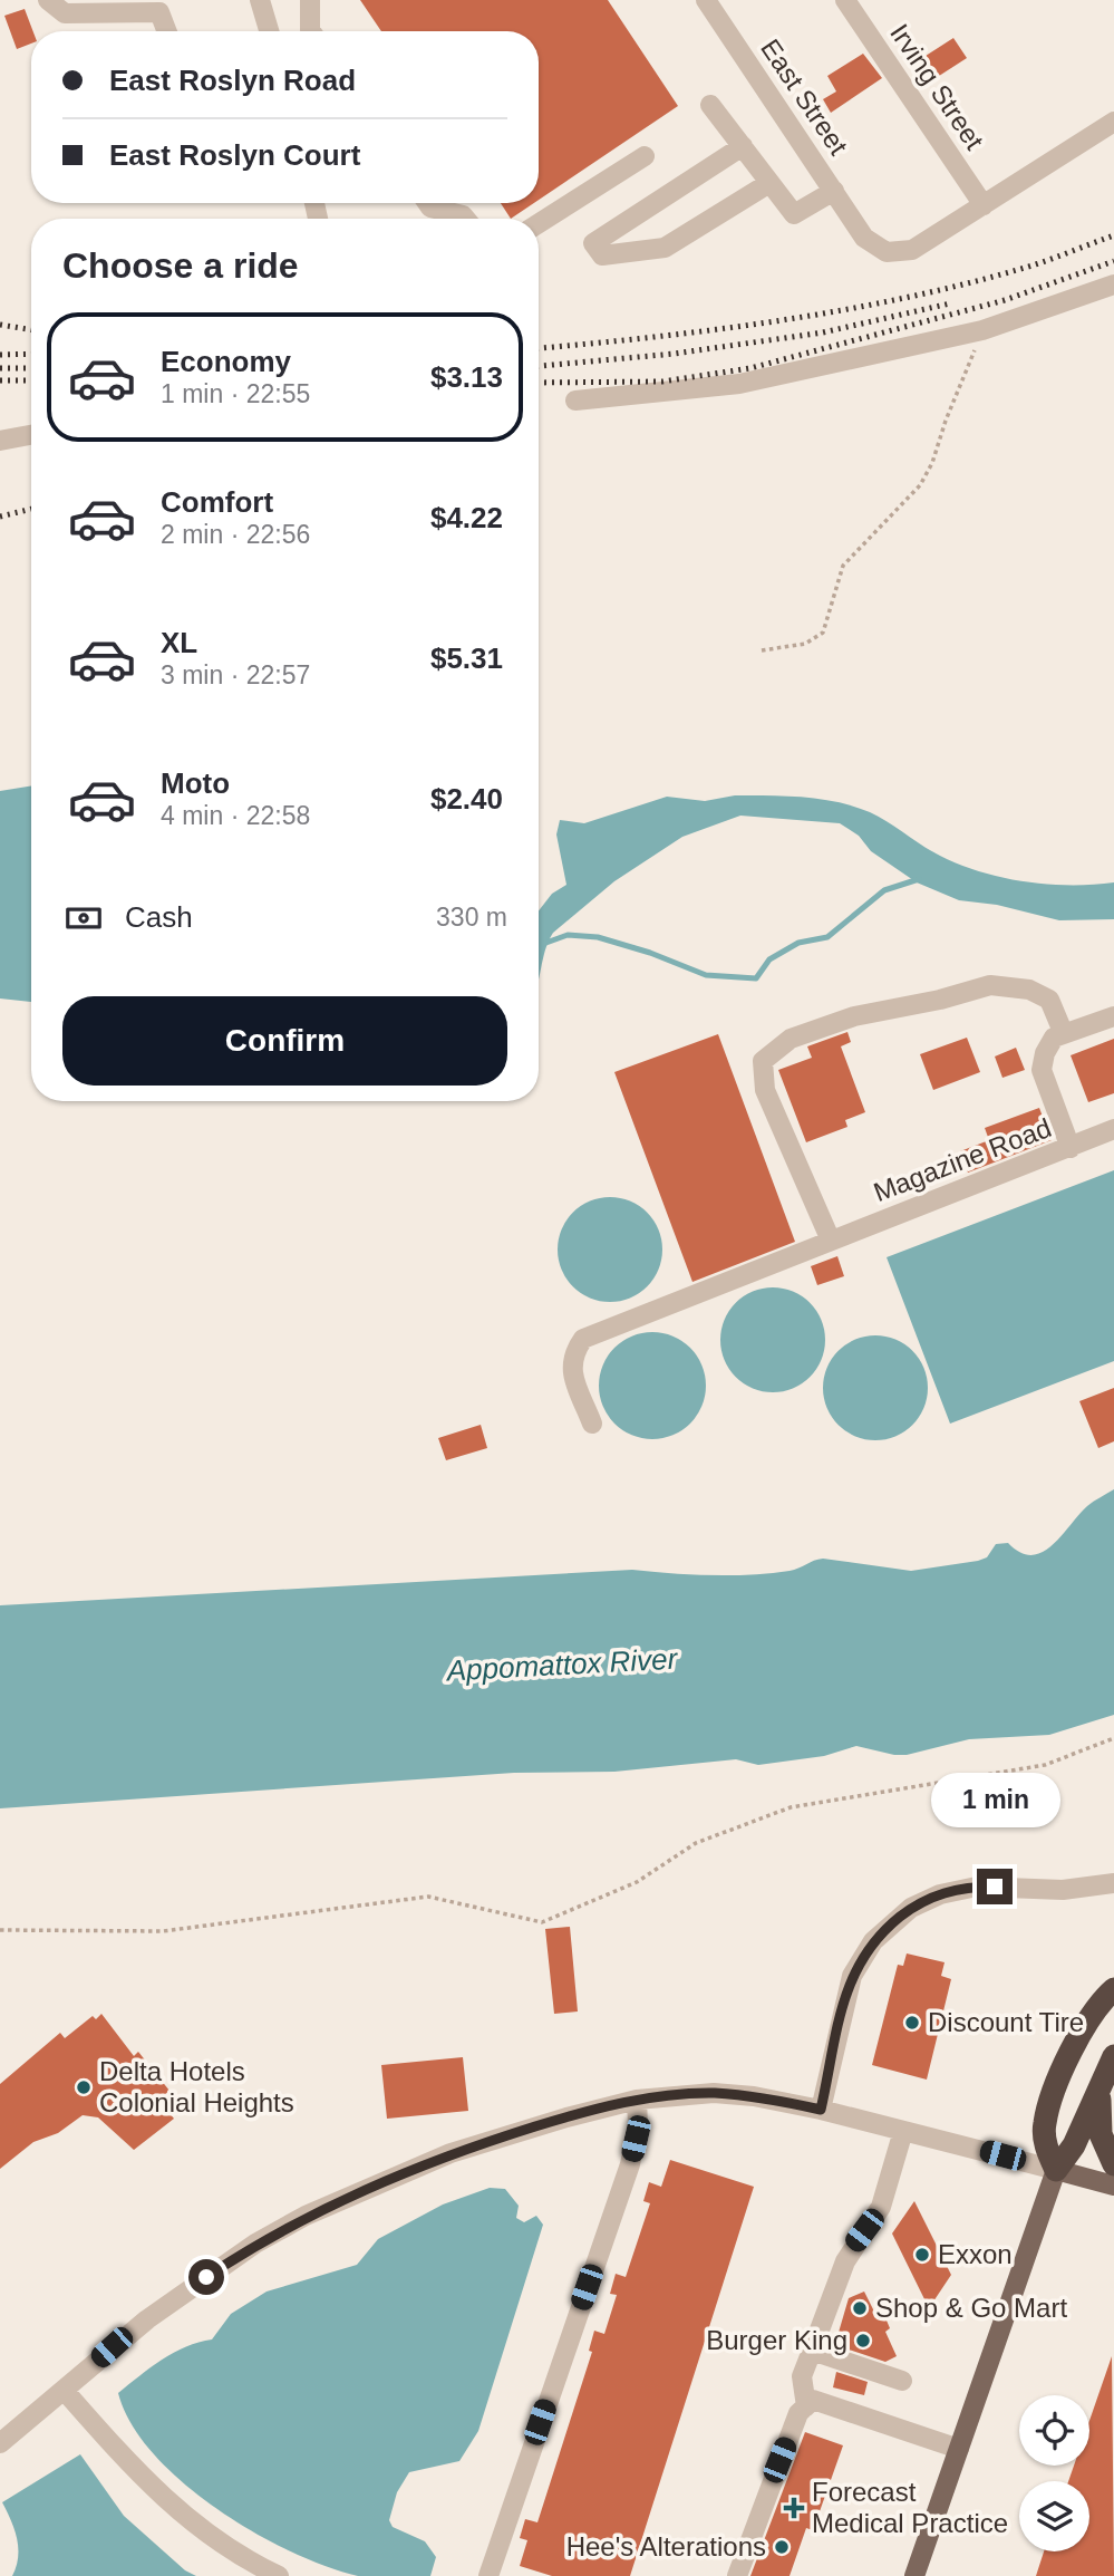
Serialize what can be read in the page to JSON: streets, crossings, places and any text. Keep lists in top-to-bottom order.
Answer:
{
  "streets": {
    "street": ["Irving Street", "East Street", "Magazine Road"]
  },
  "crossings": [
    ["Irving Street", "East Street"]
  ],
  "water": ["Appomattox River"],
  "places": {
    "other": [
      "Discount Tire",
      "Delta Hotels Colonial Heights",
      "Exxon",
      "Shop & Go Mart",
      "Burger King",
      "Hee's Alterations"
    ],
    "health": ["Forecast Medical Practice"]
  },
  "page": {
    "banner": ["East Roslyn Road", "East Roslyn Court"],
    "heading": "Choose a ride",
    "list": [
      {
        "name": "Economy",
        "note": "1 min · 22:55",
        "value": "$3.13"
      },
      {
        "name": "Comfort",
        "note": "2 min · 22:56",
        "value": "$4.22"
      },
      {
        "name": "XL",
        "note": "3 min · 22:57",
        "value": "$5.31"
      },
      {
        "name": "Moto",
        "note": "4 min · 22:58",
        "value": "$2.40"
      }
    ],
    "pay": ["Cash", "330 m"],
    "buttons": "Confirm",
    "bubble": "1 min"
  }
}
